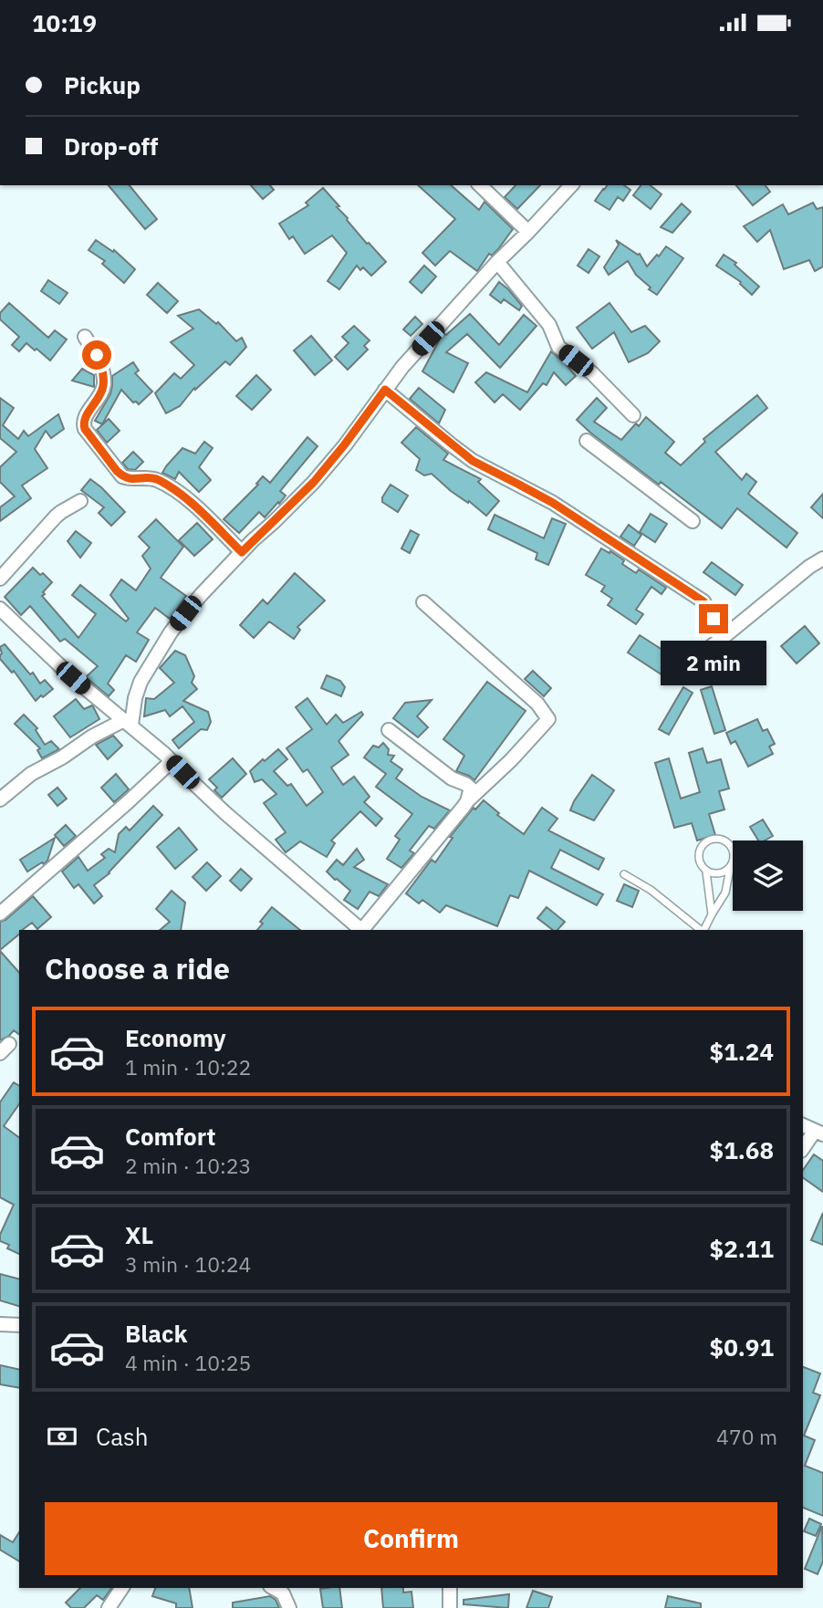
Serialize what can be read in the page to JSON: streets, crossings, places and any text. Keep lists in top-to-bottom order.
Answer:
{
  "page": {
    "status": "10:19",
    "banner": ["Pickup", "Drop-off"],
    "bubble": "2 min",
    "heading": "Choose a ride",
    "list": [
      {
        "name": "Economy",
        "note": "1 min · 10:22",
        "value": "$1.24"
      },
      {
        "name": "Comfort",
        "note": "2 min · 10:23",
        "value": "$1.68"
      },
      {
        "name": "XL",
        "note": "3 min · 10:24",
        "value": "$2.11"
      },
      {
        "name": "Black",
        "note": "4 min · 10:25",
        "value": "$0.91"
      }
    ],
    "pay": ["Cash", "470 m"],
    "buttons": "Confirm"
  }
}
